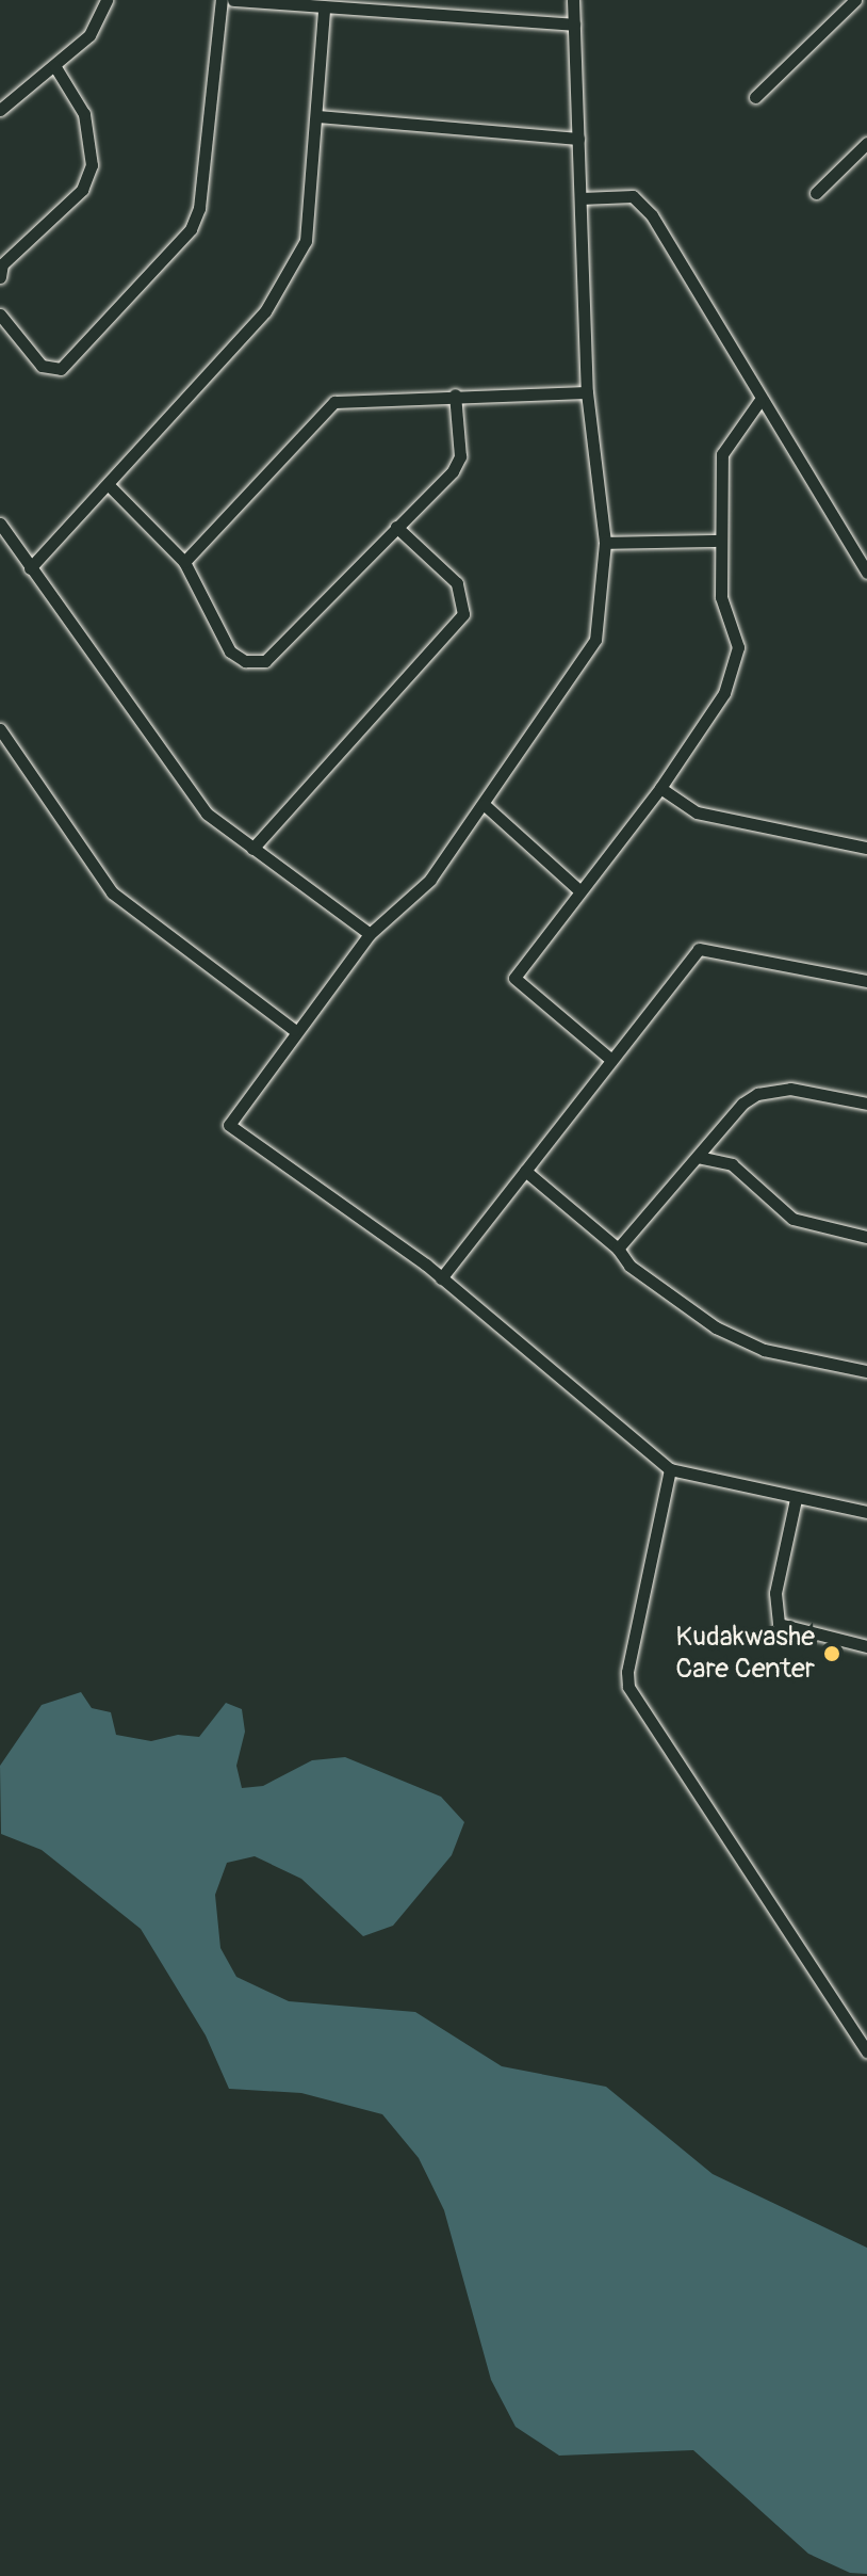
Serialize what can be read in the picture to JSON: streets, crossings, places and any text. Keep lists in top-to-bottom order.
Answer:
{
  "places": ["Kudakwashe Care Center"]
}
